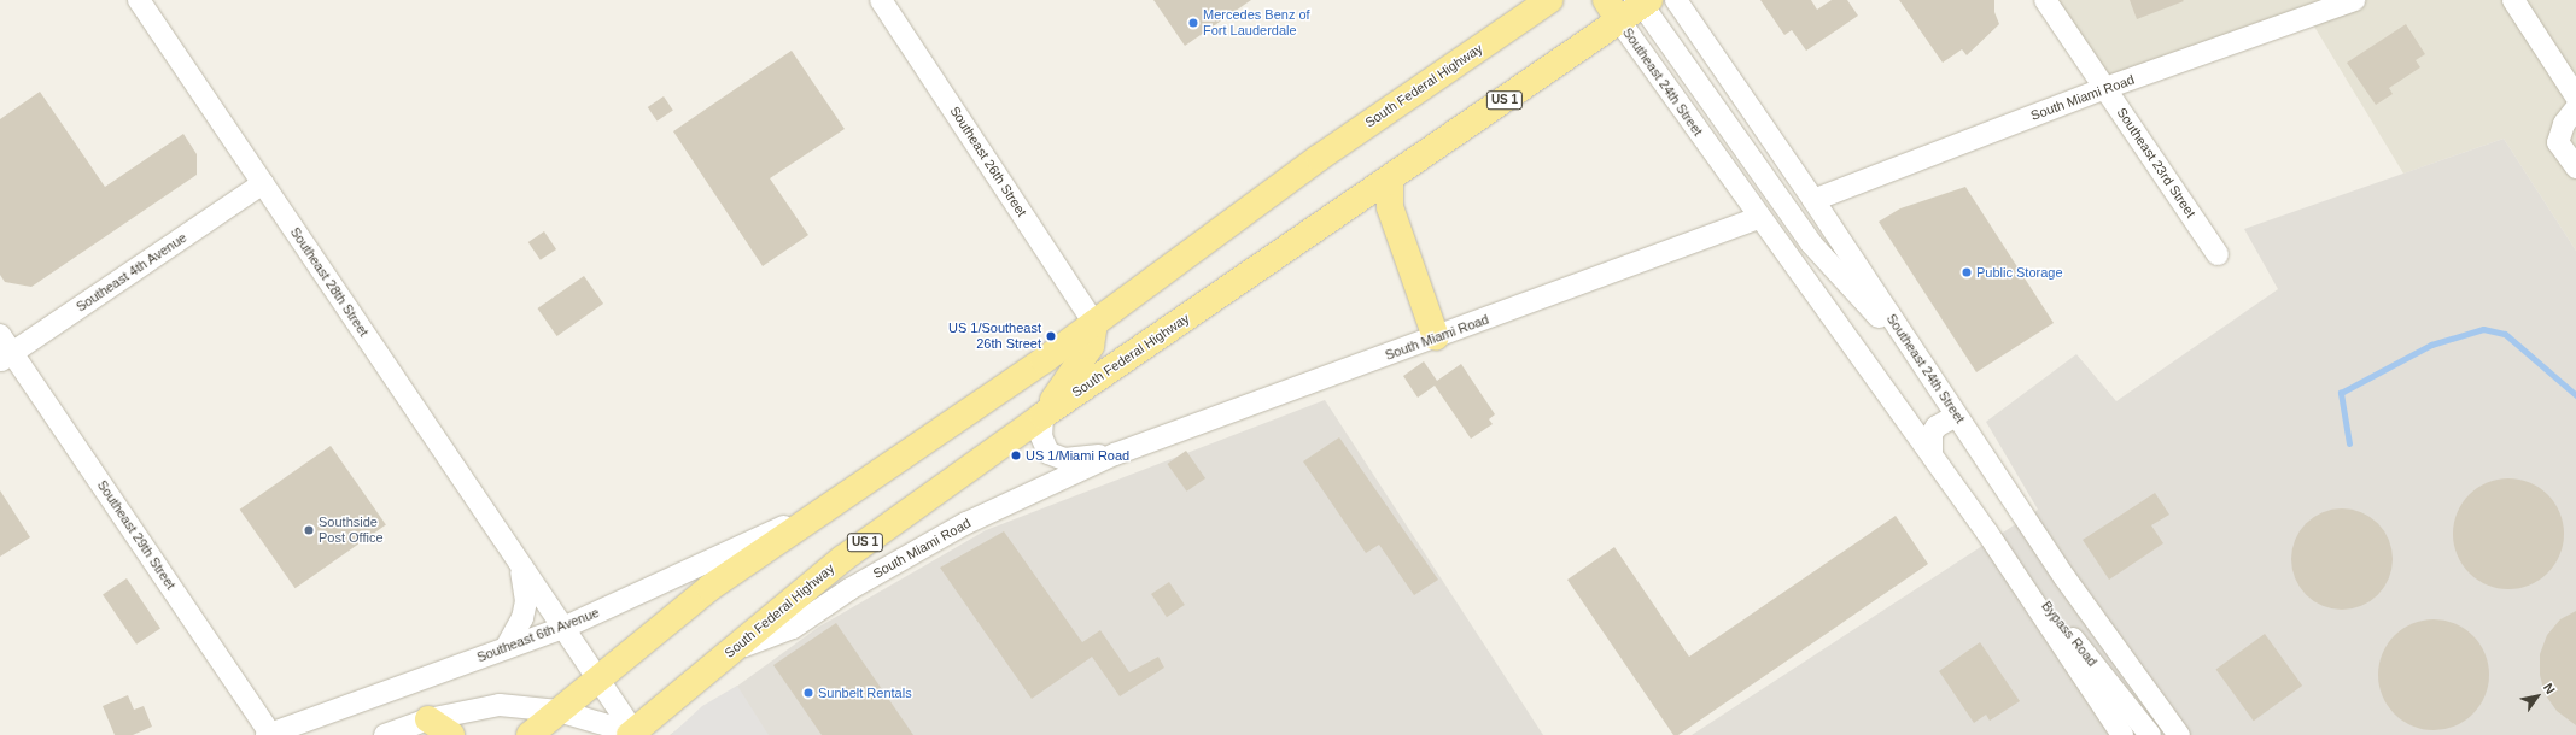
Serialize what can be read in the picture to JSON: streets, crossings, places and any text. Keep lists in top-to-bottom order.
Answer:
{
  "streets": {
    "main road": ["South Federal Highway", "US 1"],
    "street": [
      "Southeast 24th Street",
      "South Miami Road",
      "Southeast 26th Street",
      "Southeast 23rd Street",
      "Southeast 4th Avenue",
      "Southeast 28th Street",
      "Southeast 29th Street",
      "Bypass Road",
      "Southeast 6th Avenue"
    ]
  },
  "crossings": [
    ["Southeast 24th Street", "South Federal Highway"],
    ["Southeast 24th Street", "South Miami Road"],
    ["Southeast 24th Street", "Bypass Road"],
    ["South Federal Highway", "South Miami Road"],
    ["South Federal Highway", "Southeast 26th Street"],
    ["South Federal Highway", "Southeast 28th Street"],
    ["South Federal Highway", "Southeast 6th Avenue"],
    ["South Miami Road", "Southeast 23rd Street"],
    ["Southeast 4th Avenue", "Southeast 28th Street"],
    ["Southeast 4th Avenue", "Southeast 29th Street"],
    ["Southeast 28th Street", "Southeast 6th Avenue"],
    ["Southeast 29th Street", "Southeast 6th Avenue"]
  ],
  "places": [
    "Mercedes Benz of Fort Lauderdale",
    "Public Storage",
    "US 1/Southeast 26th Street",
    "US 1/Miami Road",
    "Southside Post Office",
    "Sunbelt Rentals"
  ],
  "north": "top right"
}
